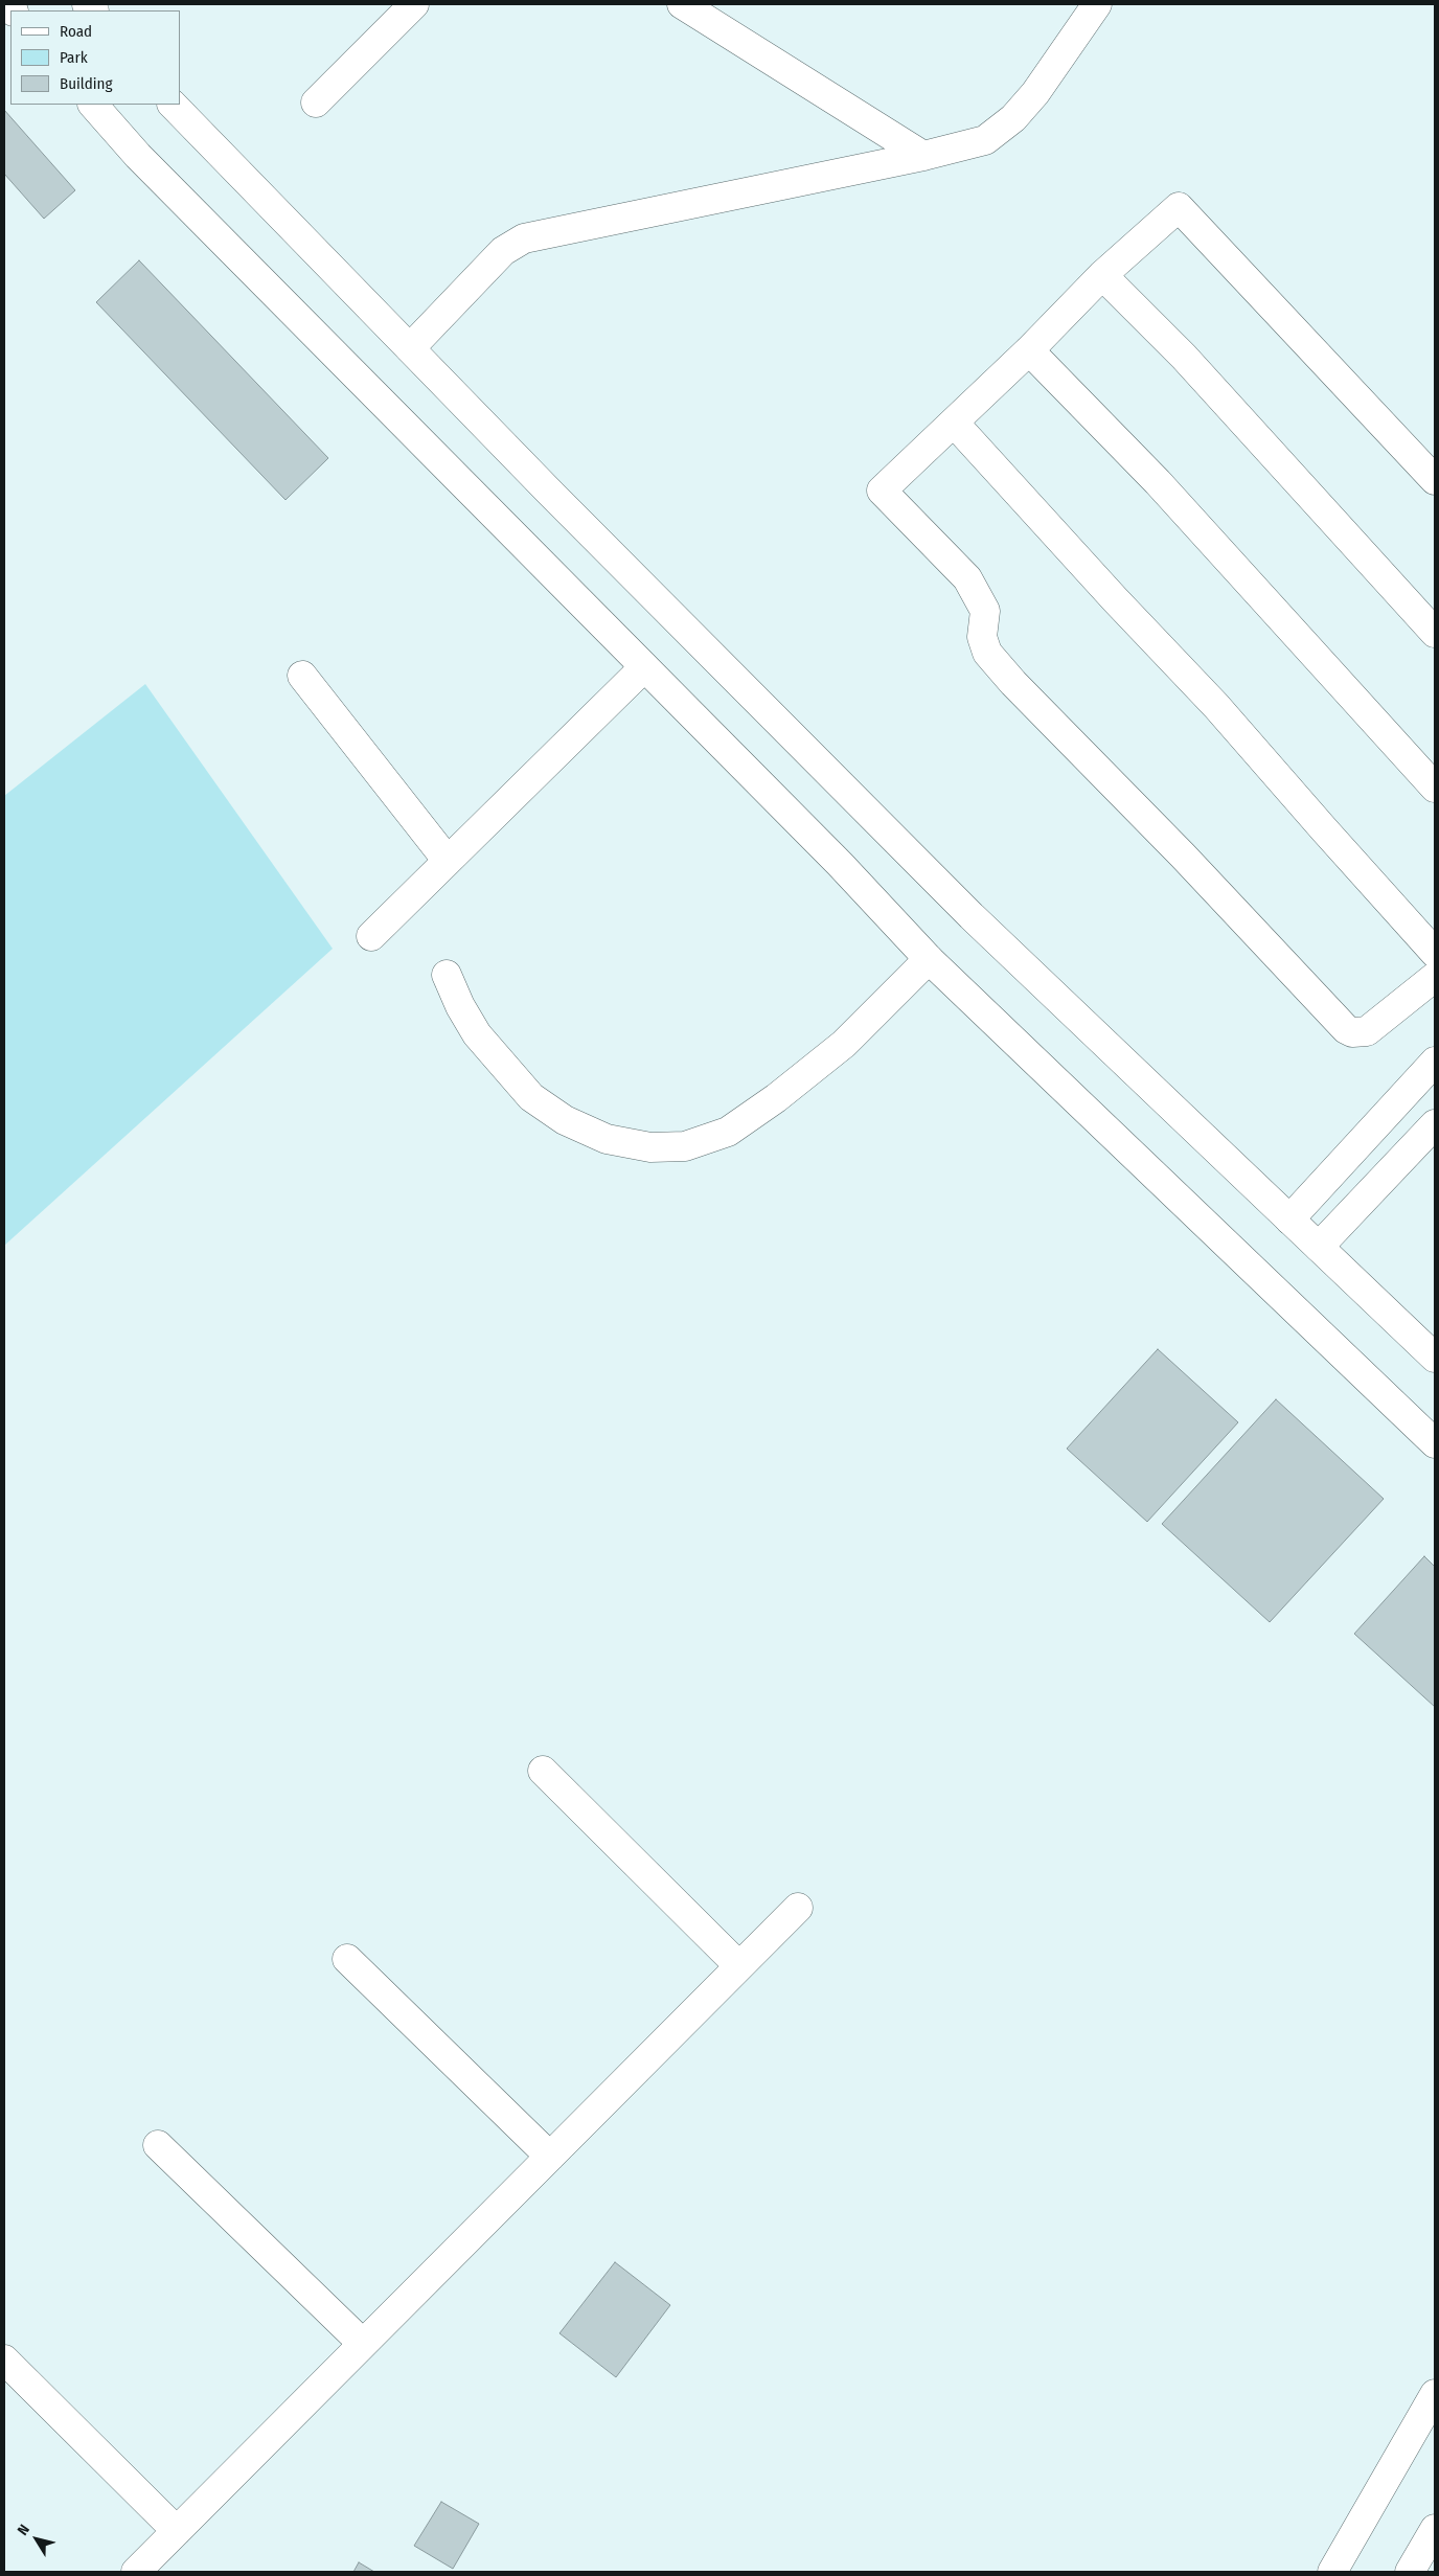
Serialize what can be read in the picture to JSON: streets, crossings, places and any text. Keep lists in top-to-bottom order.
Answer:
{
  "legend": ["Road", "Park", "Building"],
  "north": "top left"
}
